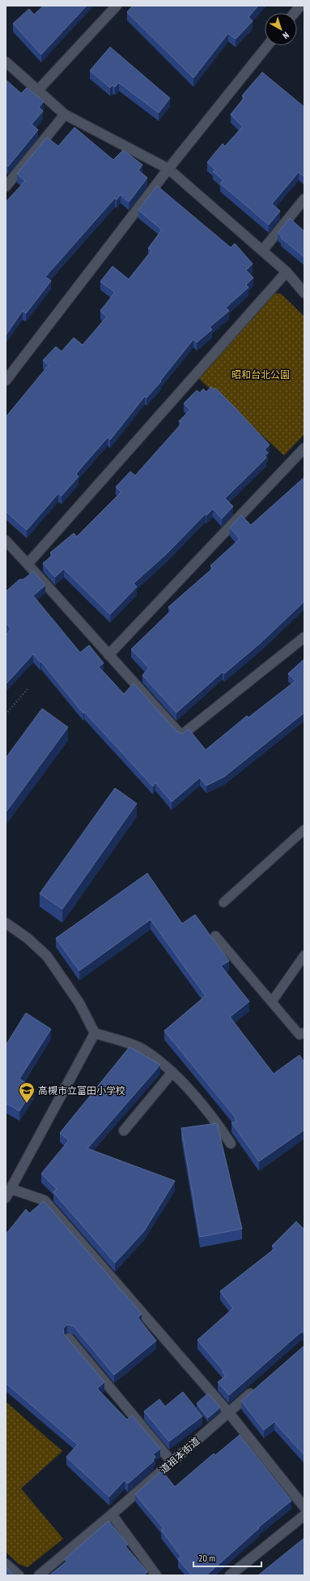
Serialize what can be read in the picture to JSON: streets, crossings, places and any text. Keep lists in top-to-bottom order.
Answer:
{
  "streets": {
    "street": ["道祖本街道"]
  },
  "parks": ["昭和台北公園"],
  "places": {
    "school or university": ["高槻市立富田小学校"]
  },
  "scale_bar": "20 m",
  "north": "bottom right"
}
